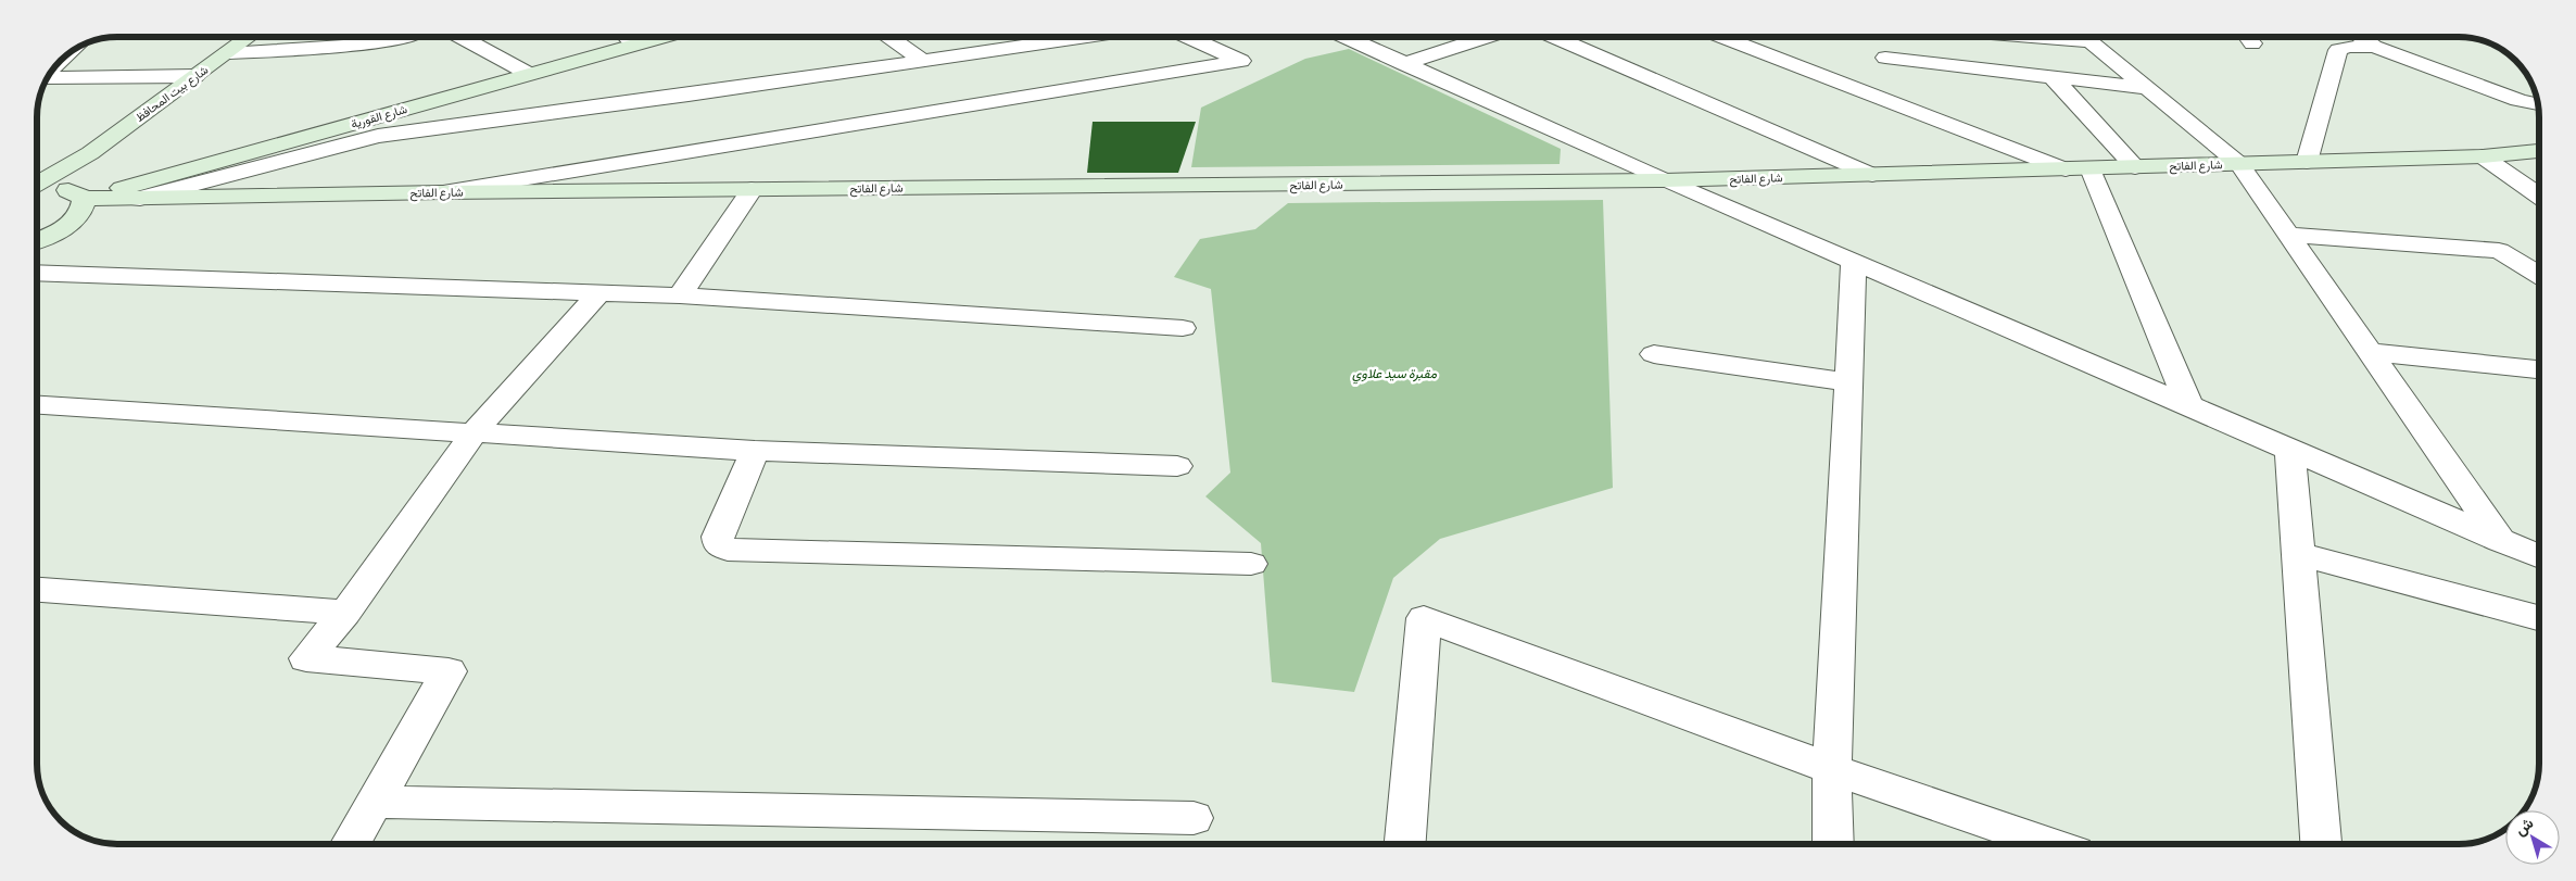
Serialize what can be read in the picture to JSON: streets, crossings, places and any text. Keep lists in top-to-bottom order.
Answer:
{
  "streets": {
    "street": ["شارع بيت المحافظ", "شارع القورية", "شارع الفاتح"]
  },
  "crossings": [
    ["شارع القورية", "شارع الفاتح"]
  ],
  "parks": ["مقبرة سيد علاوي"],
  "north": "top left"
}
